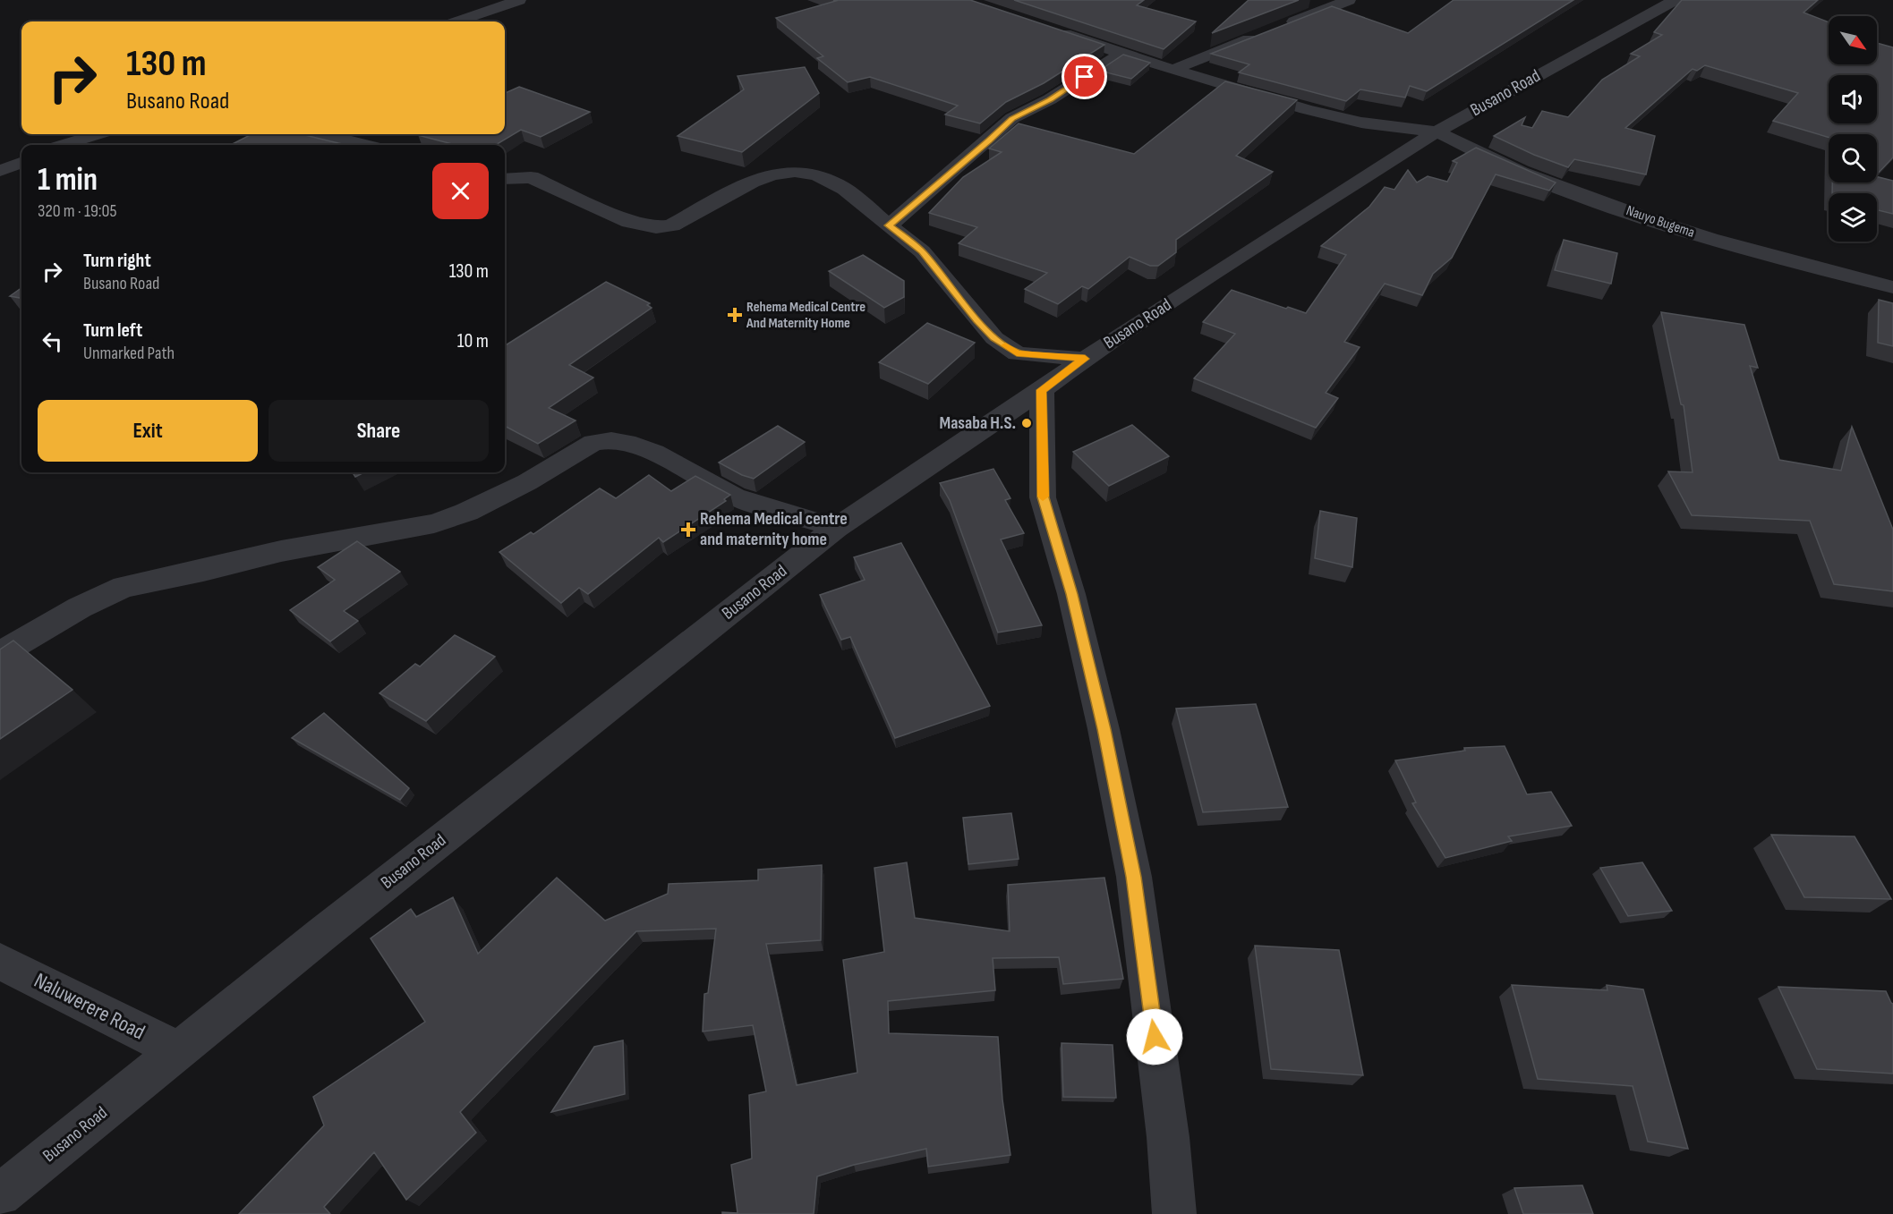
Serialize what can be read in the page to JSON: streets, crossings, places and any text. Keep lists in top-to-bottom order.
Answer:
{
  "streets": {
    "street": ["Busano Road", "Nauyo Bugema", "Naluwerere Road"]
  },
  "crossings": [
    ["Busano Road", "Nauyo Bugema"],
    ["Busano Road", "Naluwerere Road"]
  ],
  "places": {
    "health": ["Rehema Medical Centre And Maternity Home", "Rehema Medical centre and maternity home"],
    "other": ["Masaba H.S."]
  },
  "north": "bottom right",
  "page": {
    "turn": ["130 m", "Busano Road"],
    "heading": ["1 min", "320 m · 19:05"],
    "list": [
      {
        "name": "Turn right",
        "note": "Busano Road",
        "value": "130 m"
      },
      {
        "name": "Turn left",
        "note": "Unmarked Path",
        "value": "10 m"
      }
    ],
    "buttons": ["Exit", "Share"]
  }
}
